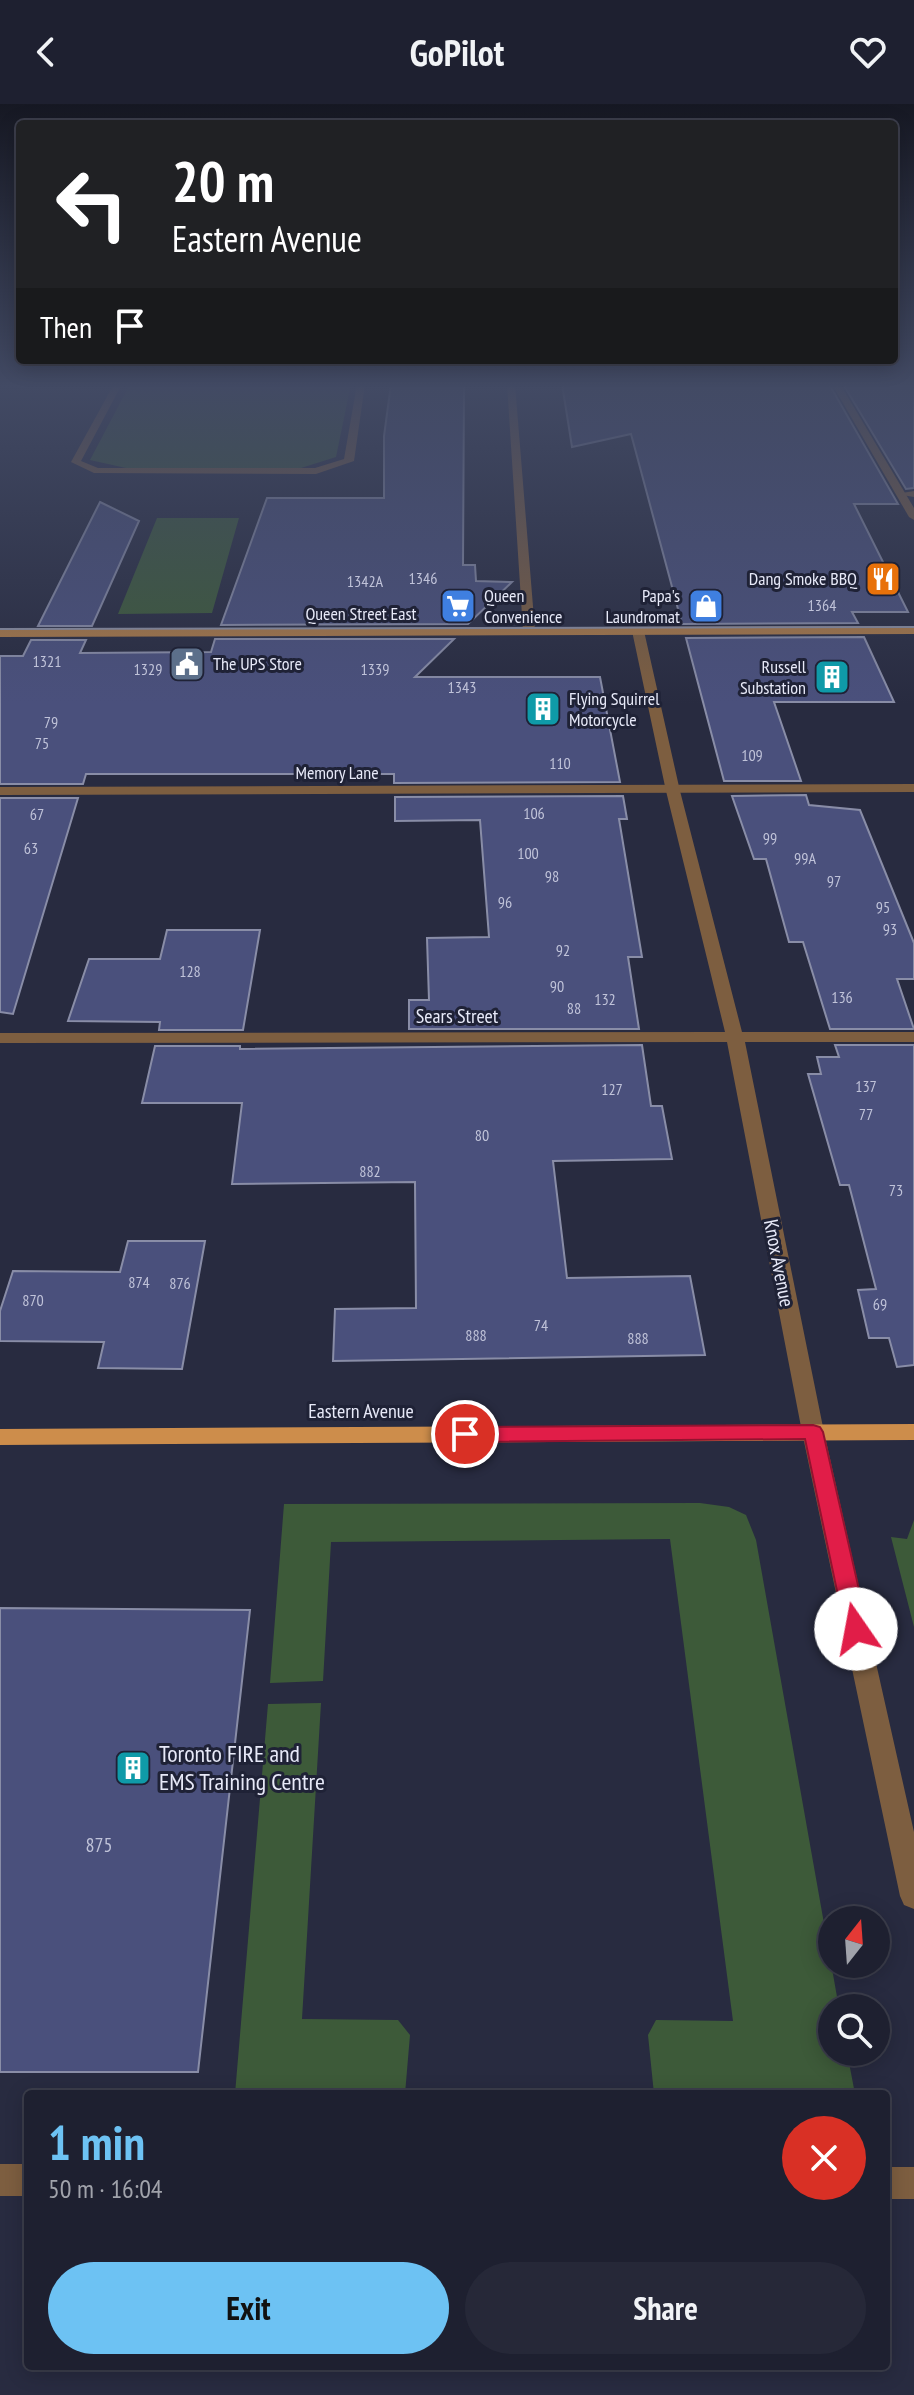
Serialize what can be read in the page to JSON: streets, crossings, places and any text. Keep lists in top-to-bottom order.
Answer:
{
  "streets": {
    "main road": ["Queen Street East", "Eastern Avenue"],
    "street": ["Memory Lane", "Sears Street", "Knox Avenue"]
  },
  "crossings": [
    ["Queen Street East", "Knox Avenue"],
    ["Memory Lane", "Knox Avenue"],
    ["Sears Street", "Knox Avenue"],
    ["Knox Avenue", "Eastern Avenue"]
  ],
  "places": {
    "restaurant": ["Dang Smoke BBQ"],
    "supermarket": ["Queen Convenience"],
    "shop": ["Papa's Laundromat"],
    "public building": ["The UPS Store"],
    "building": ["Russell Substation", "Flying Squirrel Motorcycle", "Toronto FIRE and EMS Training Centre"]
  },
  "house_numbers": [
    "1346",
    "1342A",
    "1364",
    "1321",
    "1329",
    "1339",
    "1343",
    "79",
    "75",
    "109",
    "110",
    "106",
    "67",
    "99",
    "63",
    "100",
    "99A",
    "98",
    "97",
    "96",
    "95",
    "93",
    "92",
    "128",
    "90",
    "136",
    "132",
    "88",
    "137",
    "127",
    "77",
    "80",
    "882",
    "73",
    "874",
    "876",
    "870",
    "69",
    "74",
    "888",
    "888",
    "875"
  ],
  "north": "top",
  "page": {
    "header": "GoPilot",
    "turn": ["20 m", "Eastern Avenue"],
    "then": "Then",
    "heading": ["1 min", "50 m · 16:04"],
    "buttons": ["Exit", "Share"]
  }
}
